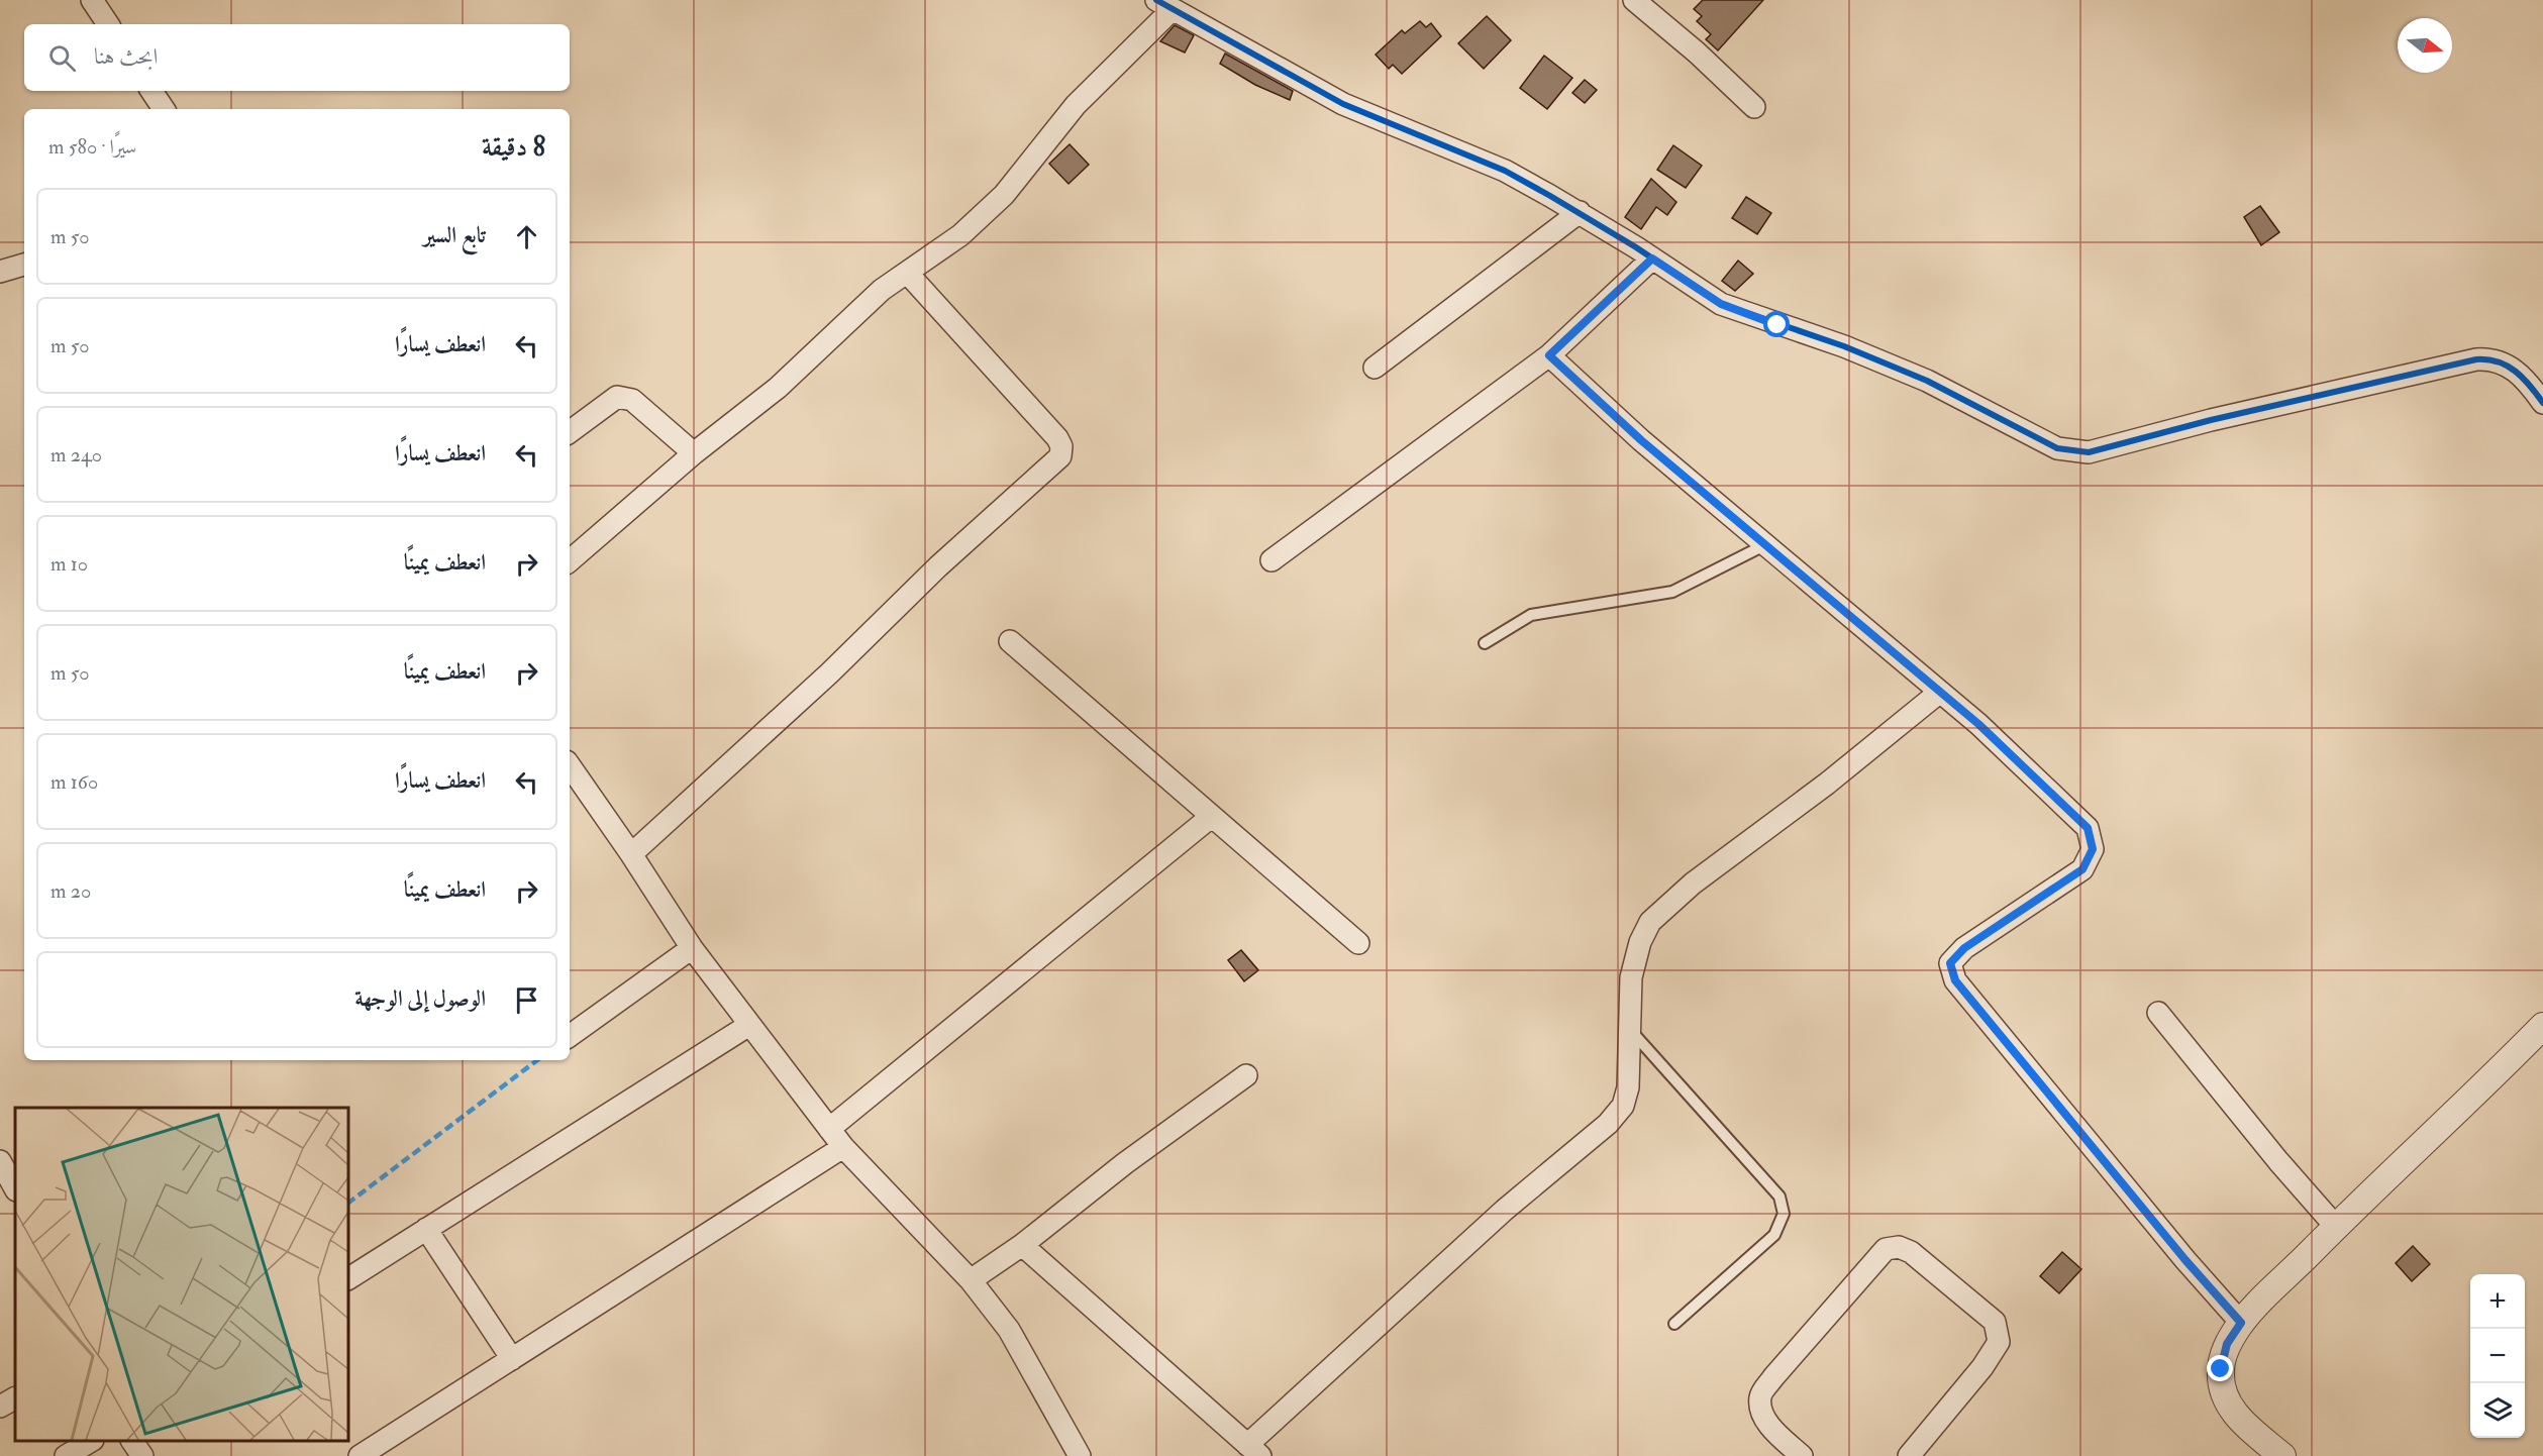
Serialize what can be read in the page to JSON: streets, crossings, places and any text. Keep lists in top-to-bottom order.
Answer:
{
  "north": "right",
  "page": {
    "search": "ابحث هنا",
    "heading": ["8 دقيقة", "سيرًا · 580 m"],
    "list": [
      ["تابع السير", "50 m"],
      ["انعطف يسارًا", "50 m"],
      ["انعطف يسارًا", "240 m"],
      ["انعطف يمينًا", "10 m"],
      ["انعطف يمينًا", "50 m"],
      ["انعطف يسارًا", "160 m"],
      ["انعطف يمينًا", "20 m"],
      "الوصول إلى الوجهة"
    ],
    "map_buttons": ["+", "−"]
  }
}
